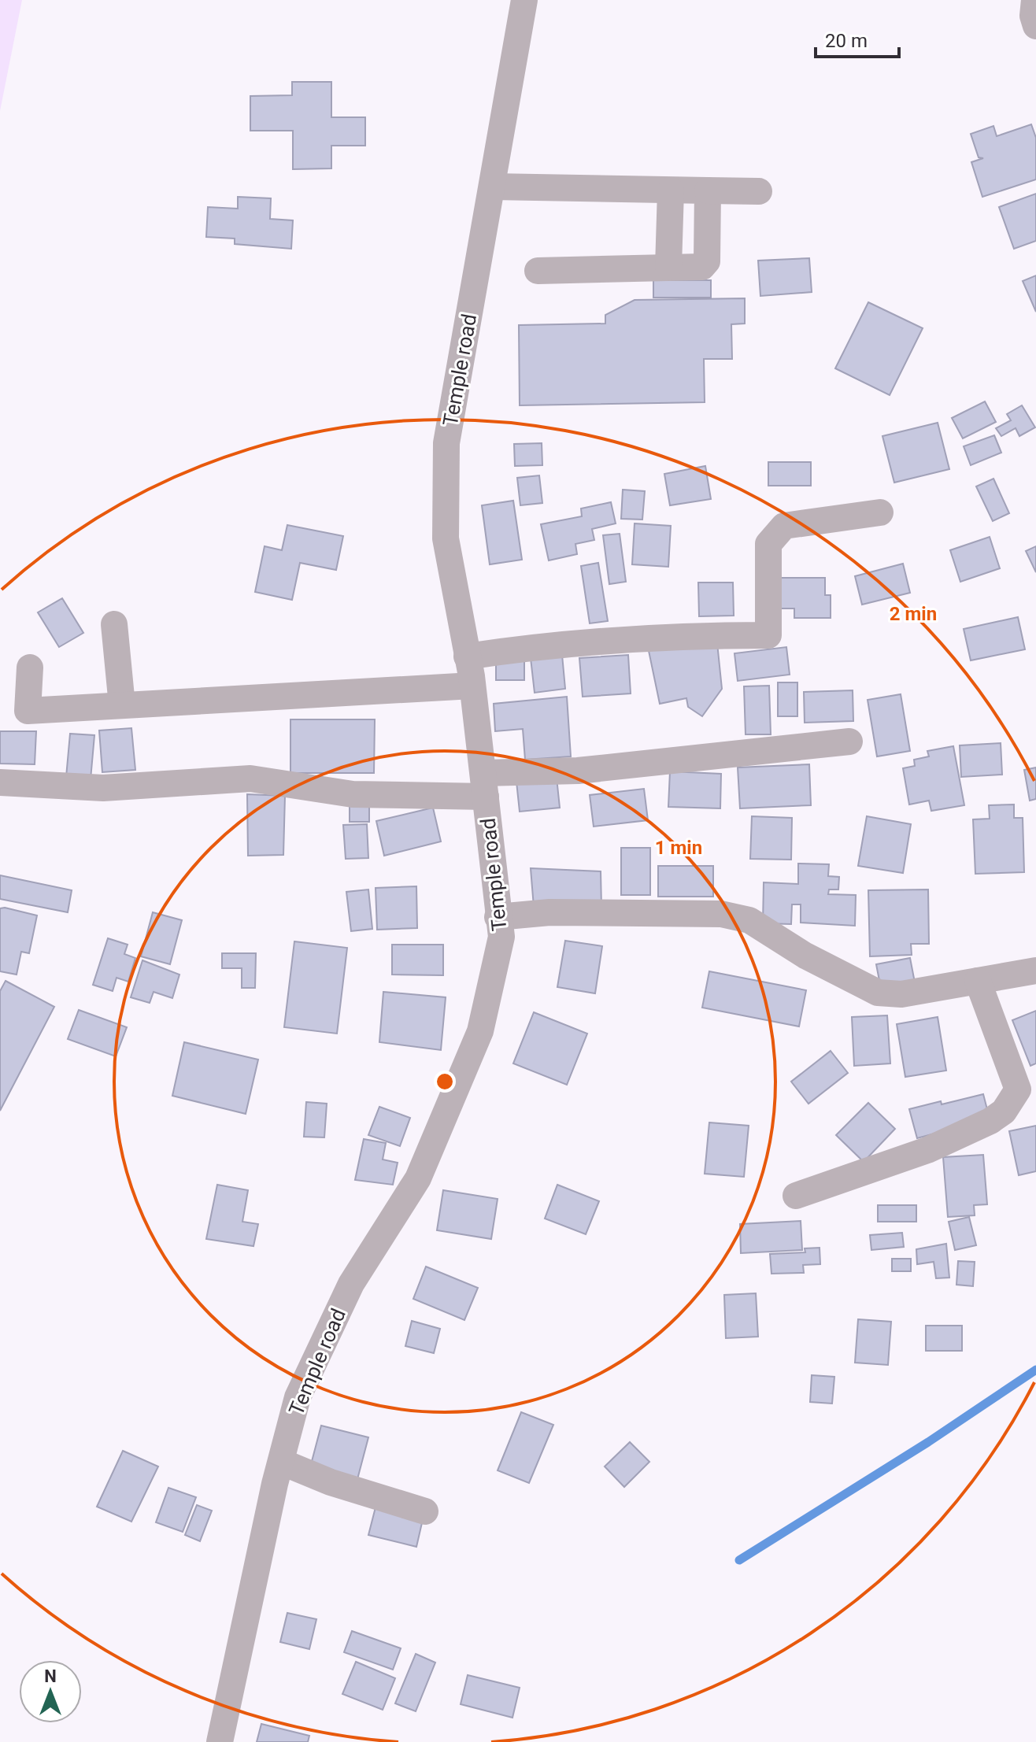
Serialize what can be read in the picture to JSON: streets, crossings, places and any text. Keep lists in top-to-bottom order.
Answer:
{
  "streets": {
    "street": ["Temple road"]
  },
  "scale_bar": "20 m",
  "north": "top",
  "rings": ["2 min", "1 min"]
}
